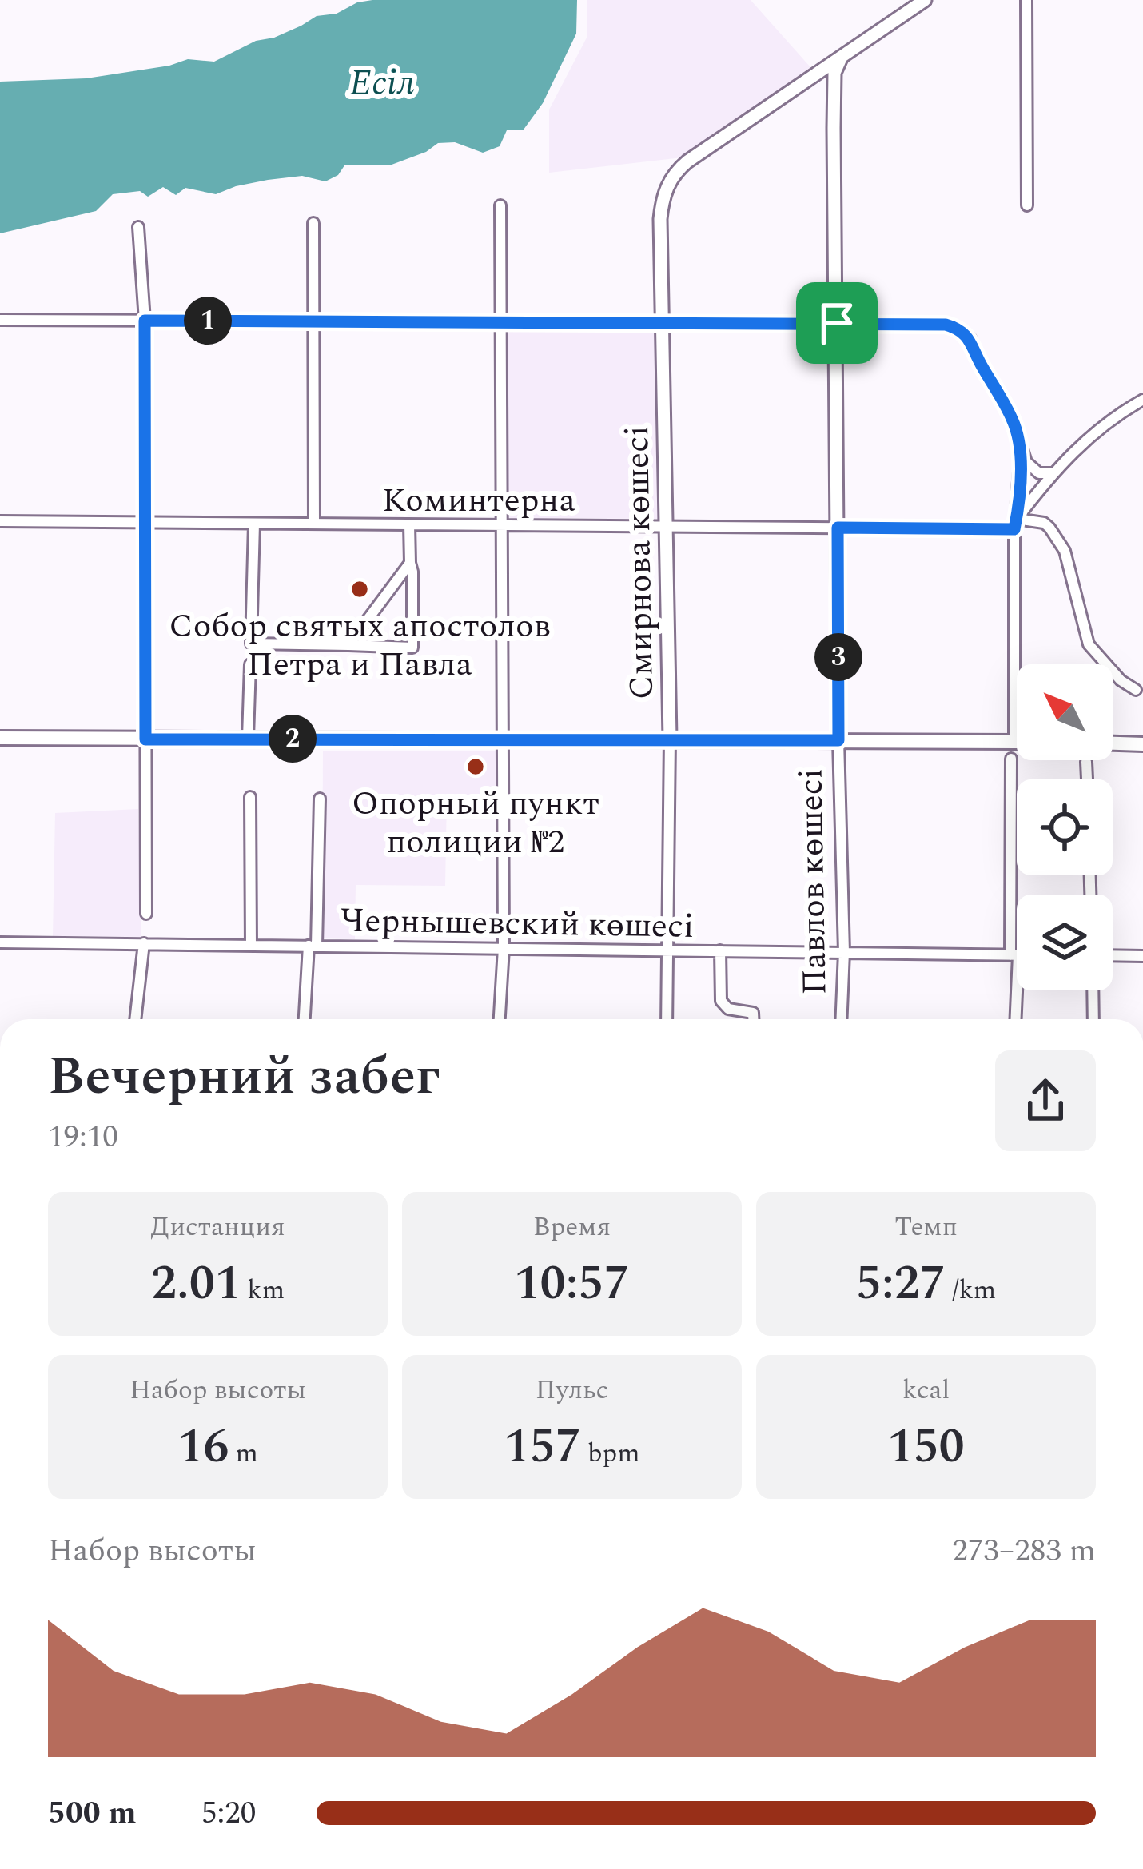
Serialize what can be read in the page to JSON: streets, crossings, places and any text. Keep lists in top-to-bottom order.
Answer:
{
  "streets": {
    "street": [
      "Коминтерна",
      "Смирнова көшесі",
      "Павлов көшесі",
      "Чернышевский көшесі"
    ]
  },
  "crossings": [
    ["Коминтерна", "Смирнова көшесі"],
    ["Коминтерна", "Павлов көшесі"],
    ["Смирнова көшесі", "Чернышевский көшесі"],
    ["Павлов көшесі", "Чернышевский көшесі"]
  ],
  "water": ["Есіл"],
  "places": ["Собор святых апостолов Петра и Павла", "Опорный пункт полиции №2"],
  "north": "top left",
  "page": {
    "pins": ["1", "3", "2"],
    "heading": ["Вечерний забег", "19:10"],
    "stats": [
      ["Дистанция", "2.01 km"],
      ["Время", "10:57"],
      ["Темп", "5:27 /km"],
      ["Набор высоты", "16 m"],
      ["Пульс", "157 bpm"],
      ["kcal", "150"]
    ],
    "chart": ["Набор высоты", "273–283 m"],
    "list": [
      {
        "name": "500 m",
        "note": "5:20"
      }
    ]
  }
}
